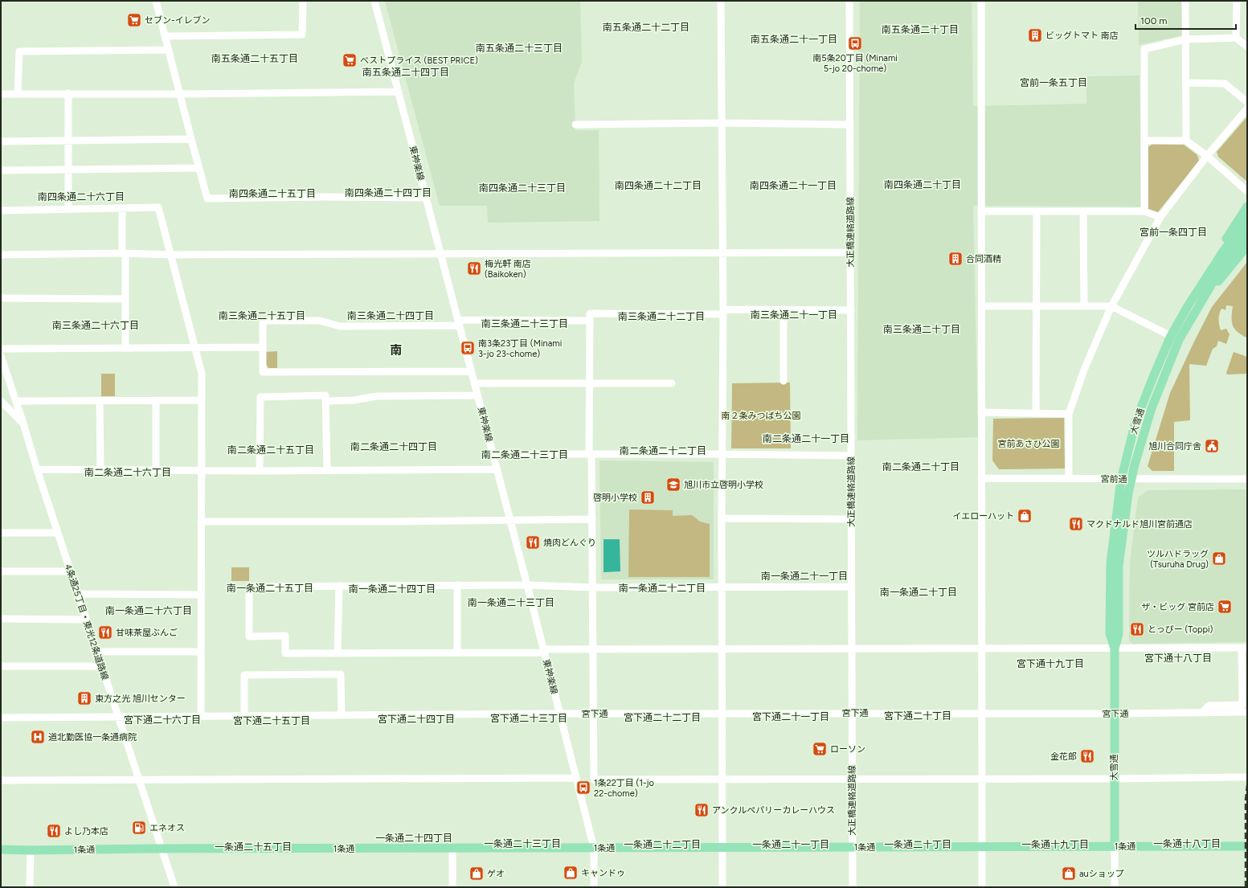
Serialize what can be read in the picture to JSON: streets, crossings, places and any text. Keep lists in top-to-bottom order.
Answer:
{
  "streets": {
    "main road": ["大雪通", "1条通"],
    "street": [
      "東神楽線",
      "大正橋連絡道路線",
      "宮前通",
      "4条通25丁目・東光12条道路線",
      "宮下通"
    ]
  },
  "crossings": [
    ["東神楽線", "宮下通"],
    ["東神楽線", "1条通"],
    ["大正橋連絡道路線", "宮下通"],
    ["大正橋連絡道路線", "1条通"],
    ["大雪通", "宮前通"],
    ["大雪通", "宮下通"],
    ["大雪通", "1条通"],
    ["4条通25丁目・東光12条道路線", "宮下通"],
    ["4条通25丁目・東光12条道路線", "1条通"]
  ],
  "districts": [
    "南五条通二十二丁目",
    "南五条通二十丁目",
    "南五条通二十一丁目",
    "南五条通二十三丁目",
    "南五条通二十五丁目",
    "南五条通二十四丁目",
    "宮前一条五丁目",
    "南四条通二十丁目",
    "南四条通二十二丁目",
    "南四条通二十一丁目",
    "南四条通二十三丁目",
    "南四条通二十四丁目",
    "南四条通二十五丁目",
    "南四条通二十六丁目",
    "宮前一条四丁目",
    "南三条通二十一丁目",
    "南三条通二十五丁目",
    "南三条通二十四丁目",
    "南三条通二十二丁目",
    "南三条通二十三丁目",
    "南三条通二十六丁目",
    "南三条通二十丁目",
    "南",
    "南二条通二十一丁目",
    "南二条通二十四丁目",
    "南二条通二十五丁目",
    "南二条通二十二丁目",
    "南二条通二十三丁目",
    "南二条通二十丁目",
    "南二条通二十六丁目",
    "南一条通二十一丁目",
    "南一条通二十五丁目",
    "南一条通二十二丁目",
    "南一条通二十四丁目",
    "南一条通二十丁目",
    "南一条通二十三丁目",
    "南一条通二十六丁目",
    "宮下通十八丁目",
    "宮下通十九丁目",
    "宮下通二十丁目",
    "宮下通二十一丁目",
    "宮下通二十二丁目",
    "宮下通二十三丁目",
    "宮下通二十四丁目",
    "宮下通二十六丁目",
    "宮下通二十五丁目",
    "一条通二十四丁目",
    "一条通二十三丁目",
    "一条通十八丁目",
    "一条通二十二丁目",
    "一条通二十一丁目",
    "一条通二十丁目",
    "一条通十九丁目",
    "一条通二十五丁目"
  ],
  "parks": ["南２条みつばち公園", "宮前あさひ公園"],
  "places": {
    "supermarket": [
      "セブン-イレブン",
      "ベストプライス (BEST PRICE)",
      "ザ・ビッグ 宮前店",
      "ローソン"
    ],
    "building": [
      "ビッグトマト 南店",
      "合同酒精",
      "啓明小学校",
      "東方之光 旭川センター"
    ],
    "bus stop": ["南5条20丁目 (Minami 5-jo 20-chome)", "南3条23丁目 (Minami 3-jo 23-chome)", "1条22丁目 (1-jo 22-chome)"],
    "restaurant": [
      "梅光軒 南店 (Baikoken)",
      "マクドナルド旭川宮前通店",
      "焼肉どんぐり",
      "とっぴー (Toppi)",
      "甘味茶屋ぶんご",
      "金花郎",
      "アンクルぺパリーカレーハウス",
      "よし乃本店"
    ],
    "public building": ["旭川合同庁舎"],
    "school or university": ["旭川市立啓明小学校"],
    "shop": [
      "イエローハット",
      "ツルハドラッグ (Tsuruha Drug)",
      "キャンドゥ",
      "ゲオ",
      "auショップ"
    ],
    "hospital": ["道北勤医協一条通病院"],
    "fuel station": ["エネオス"]
  },
  "scale_bar": "100 m"
}
